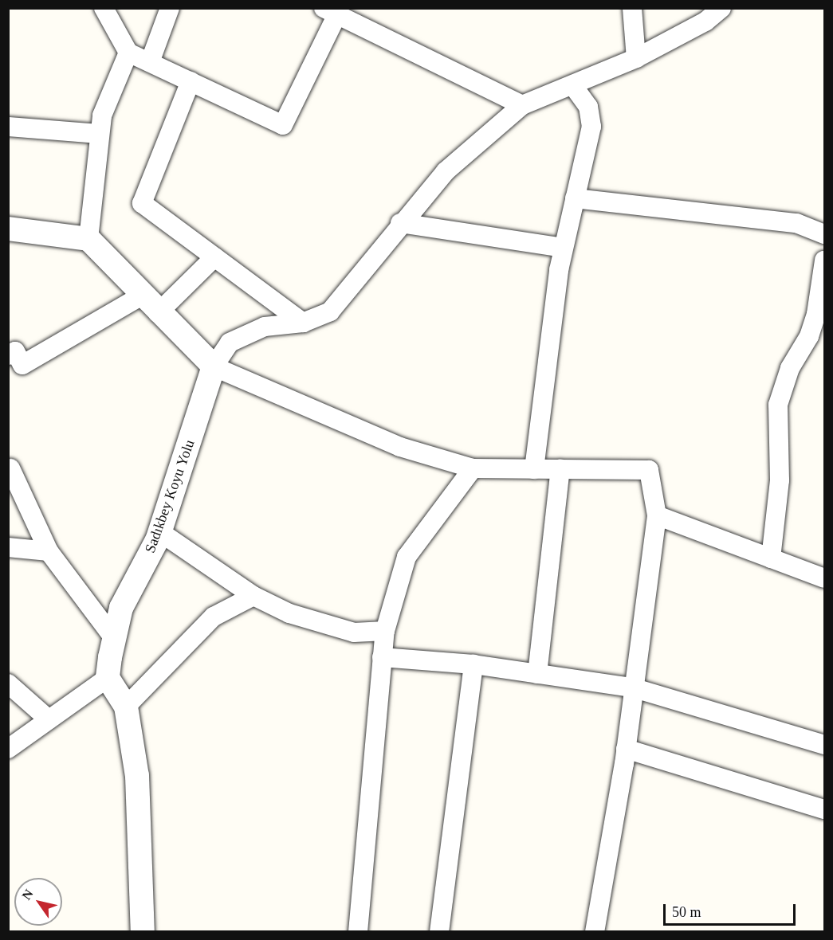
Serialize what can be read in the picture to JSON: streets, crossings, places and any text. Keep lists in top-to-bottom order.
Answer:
{
  "streets": {
    "street": ["Sadıkbey Koyu Yolu"]
  },
  "scale_bar": "50 m",
  "north": "top left"
}
